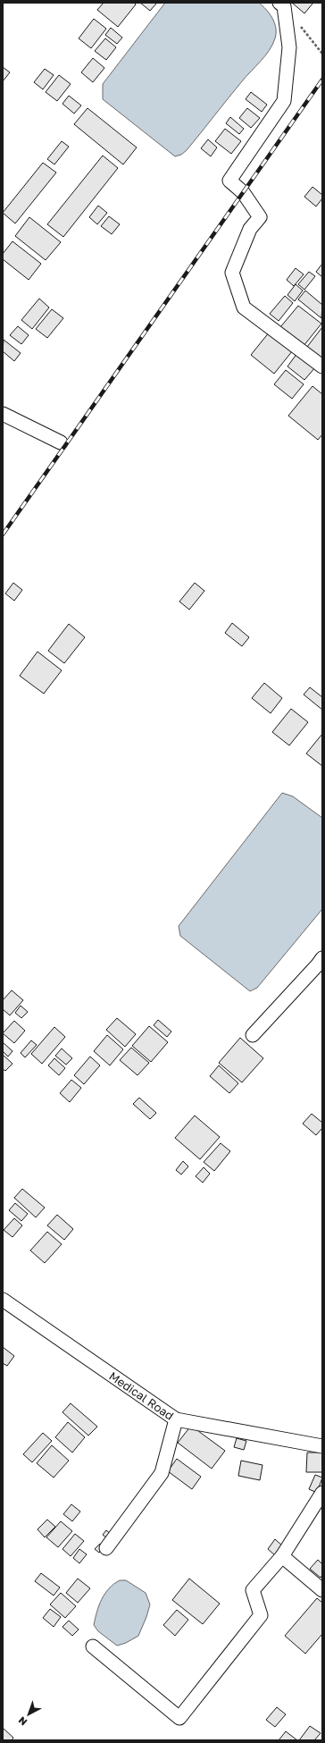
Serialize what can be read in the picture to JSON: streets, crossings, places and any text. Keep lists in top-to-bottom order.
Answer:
{
  "streets": {
    "street": ["Medical Road"]
  },
  "north": "bottom left"
}
